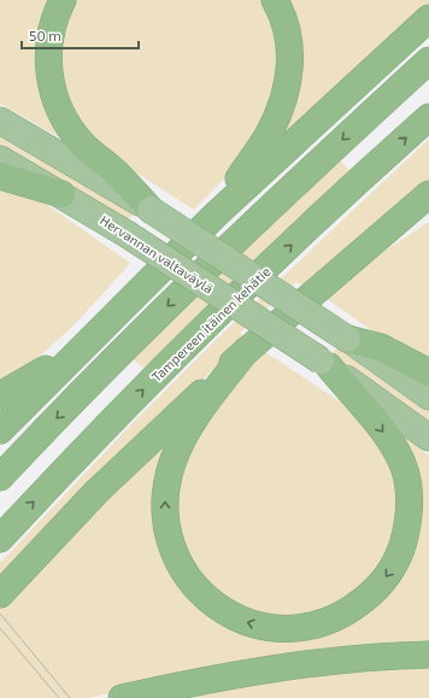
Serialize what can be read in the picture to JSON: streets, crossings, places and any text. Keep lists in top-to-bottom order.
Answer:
{
  "streets": {
    "highway": ["Hervannan valtaväylä", "Tampereen itäinen kehätie"]
  },
  "scale_bar": "50 m"
}
